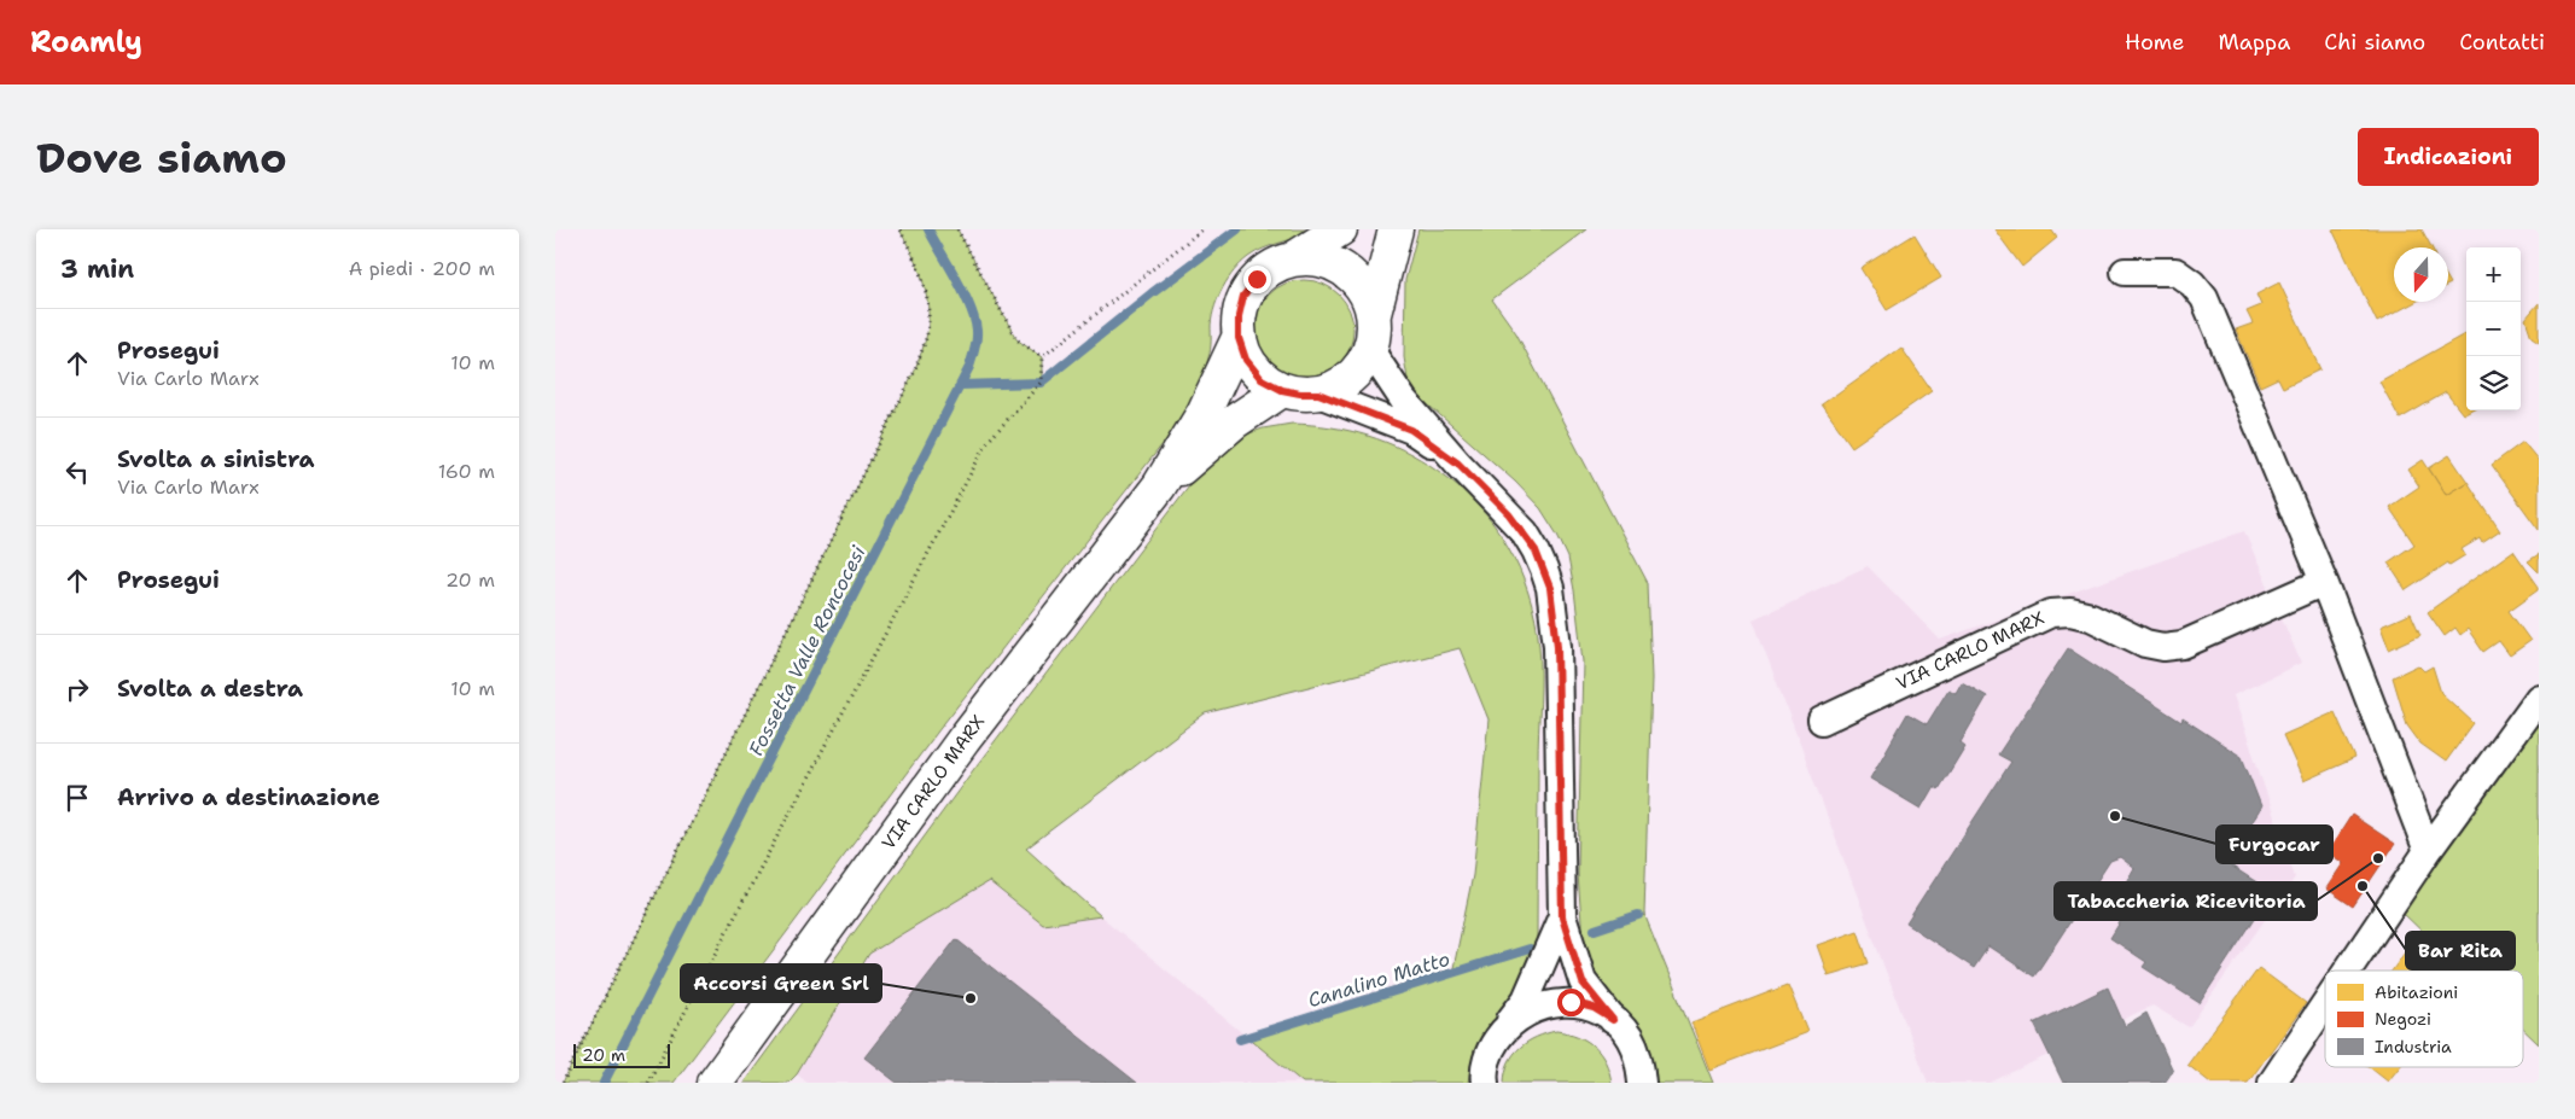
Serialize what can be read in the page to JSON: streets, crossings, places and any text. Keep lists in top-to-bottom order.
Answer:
{
  "streets": {
    "street": ["VIA CARLO MARX"]
  },
  "water": ["Fossetta Valle Roncocesi", "Canalino Matto"],
  "places": [
    "Furgocar",
    "Tabaccheria Ricevitoria",
    "Bar Rita",
    "Accorsi Green Srl"
  ],
  "legend": ["Abitazioni", "Negozi", "Industria"],
  "scale_bar": "20 m",
  "north": "bottom",
  "page": {
    "header": "Roamly",
    "nav": [
      "Home",
      "Mappa",
      "Chi siamo",
      "Contatti"
    ],
    "buttons": "Indicazioni",
    "title": "Dove siamo",
    "heading": ["3 min", "A piedi · 200 m"],
    "map_buttons": ["+", "−"],
    "list": [
      ["Prosegui", "Via Carlo Marx", "10 m"],
      ["Svolta a sinistra", "Via Carlo Marx", "160 m"],
      ["Prosegui", "20 m"],
      ["Svolta a destra", "10 m"],
      "Arrivo a destinazione"
    ],
    "scale": "20 m"
  }
}
